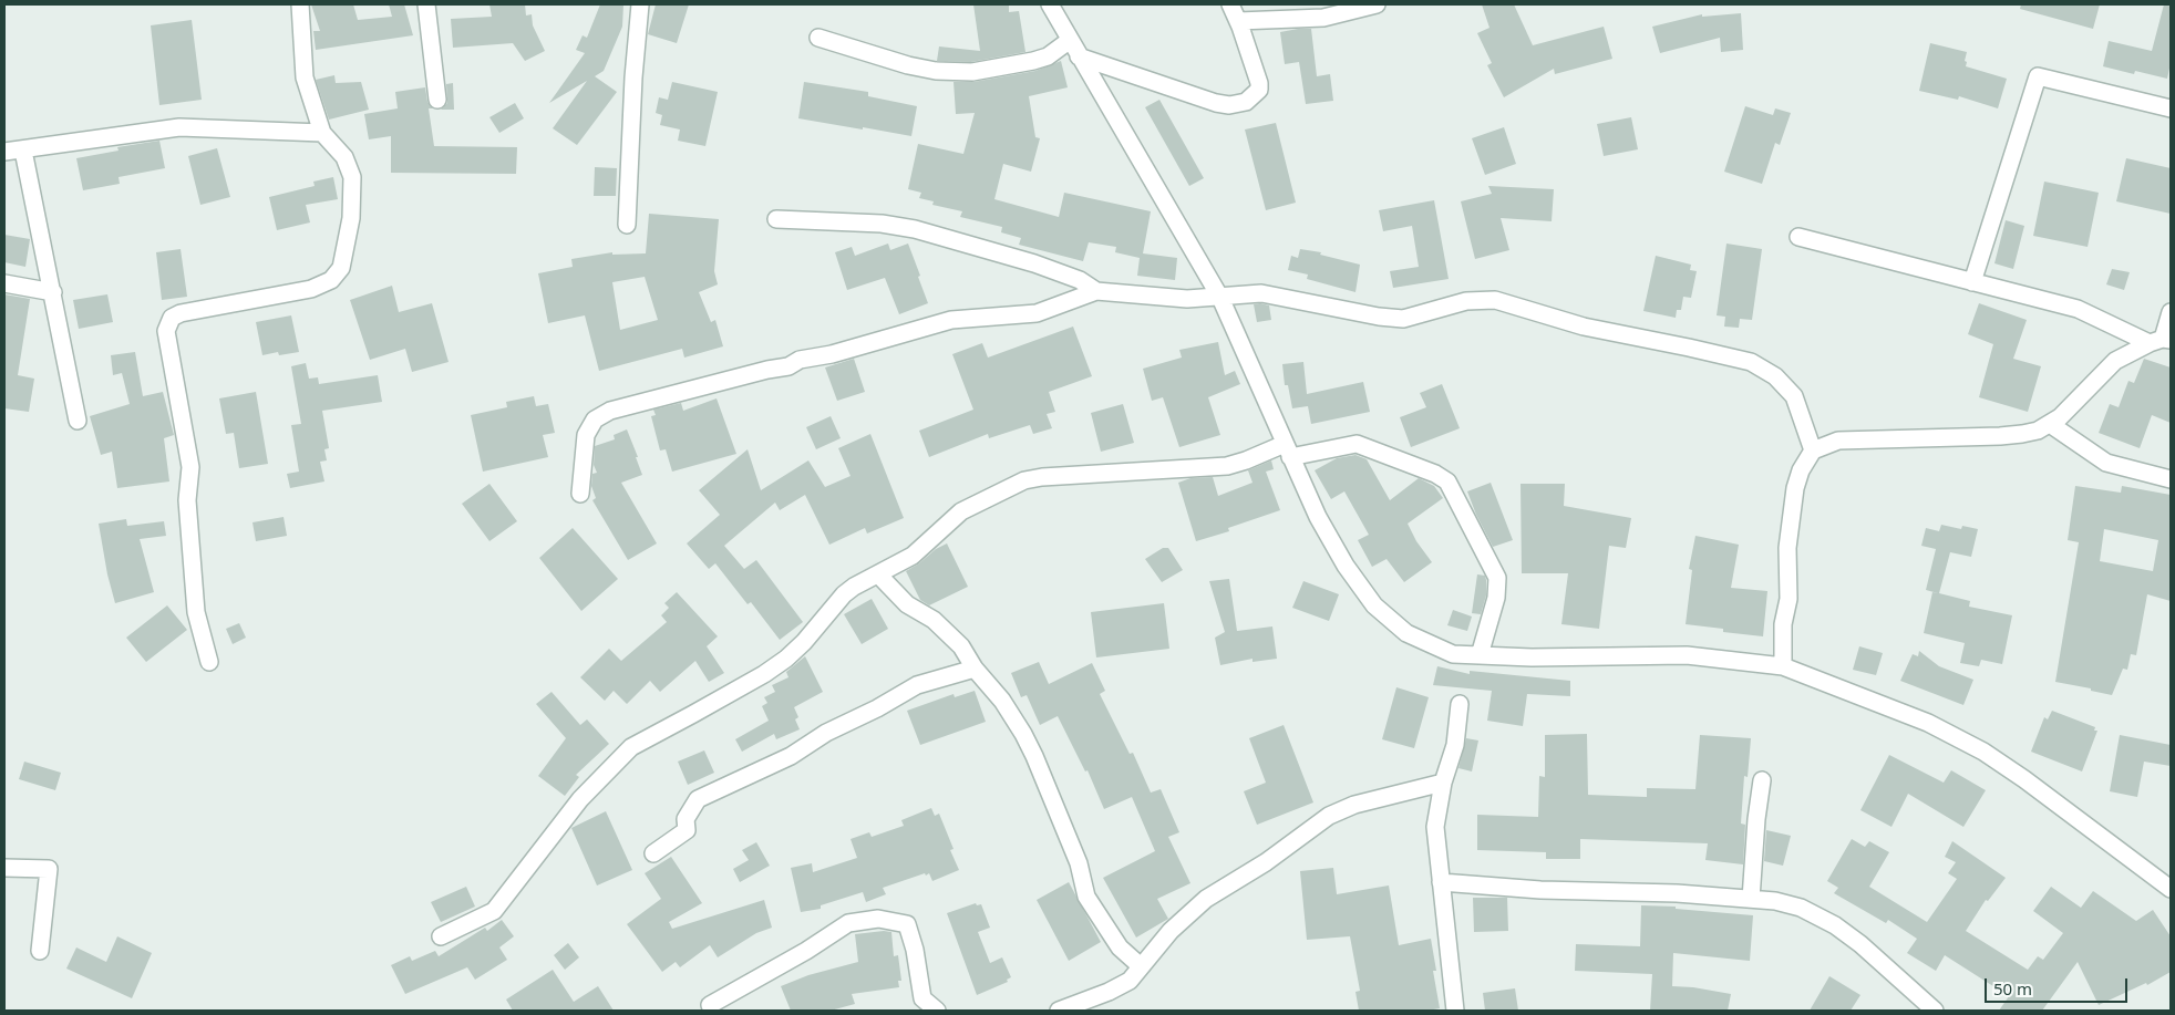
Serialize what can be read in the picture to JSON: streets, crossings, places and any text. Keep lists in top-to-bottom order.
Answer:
{
  "scale_bar": "50 m"
}
